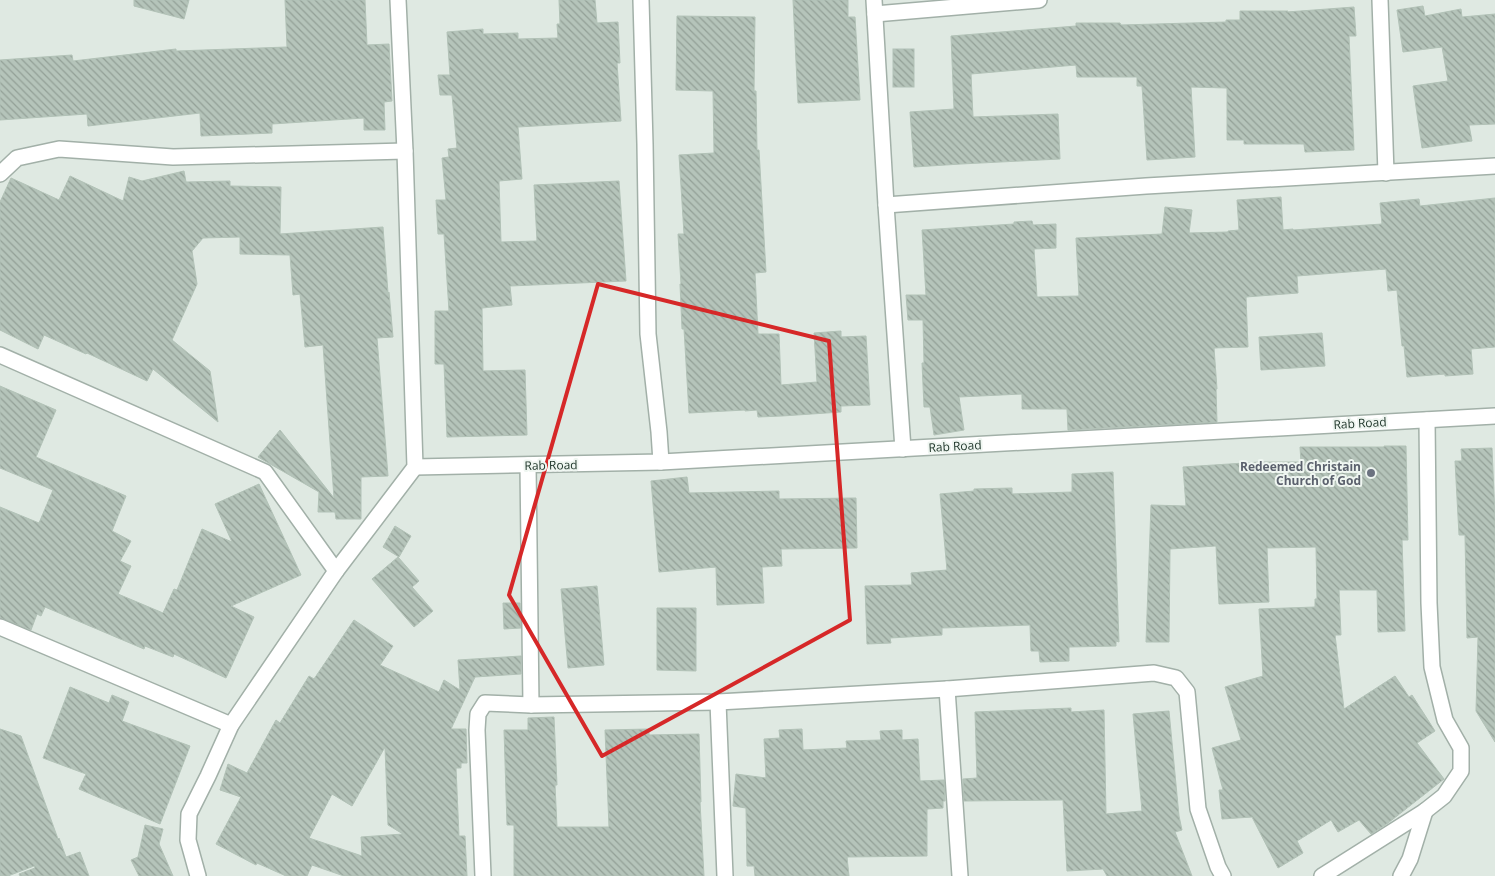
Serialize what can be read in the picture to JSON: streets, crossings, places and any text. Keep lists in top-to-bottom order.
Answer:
{
  "streets": {
    "street": ["Rab Road"]
  },
  "places": ["Redeemed Christain Church of God"]
}
